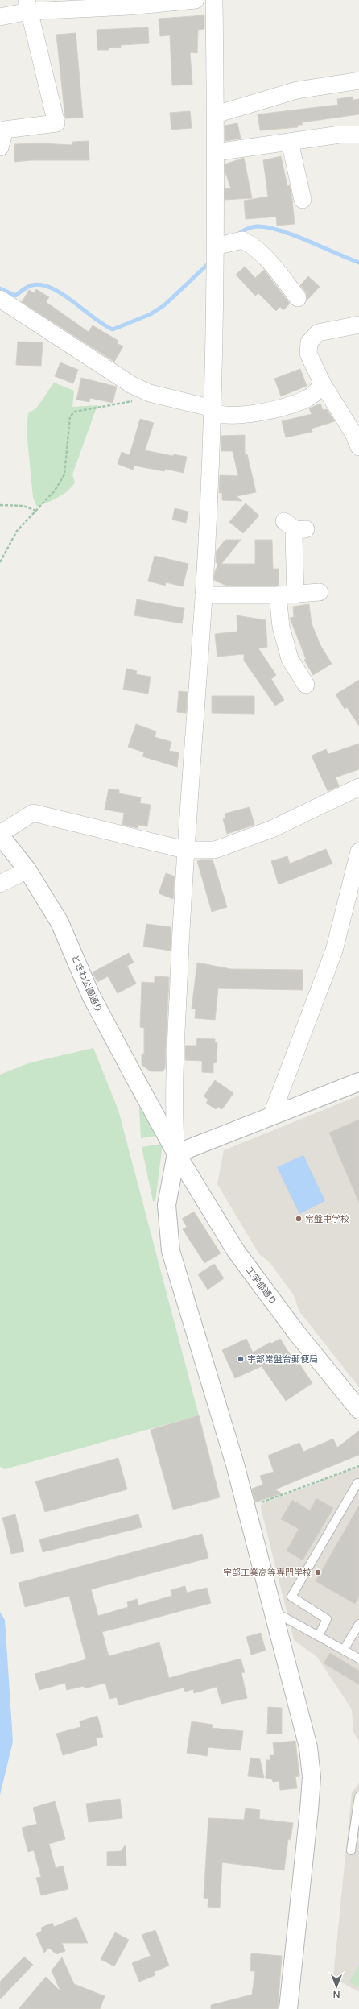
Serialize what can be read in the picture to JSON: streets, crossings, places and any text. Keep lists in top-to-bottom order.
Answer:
{
  "streets": {
    "street": ["ときわ公園通り", "工学部通り"]
  },
  "crossings": [
    ["ときわ公園通り", "工学部通り"]
  ],
  "places": ["常盤中学校", "宇部常盤台郵便局", "宇部工業高等専門学校"],
  "north": "bottom"
}
